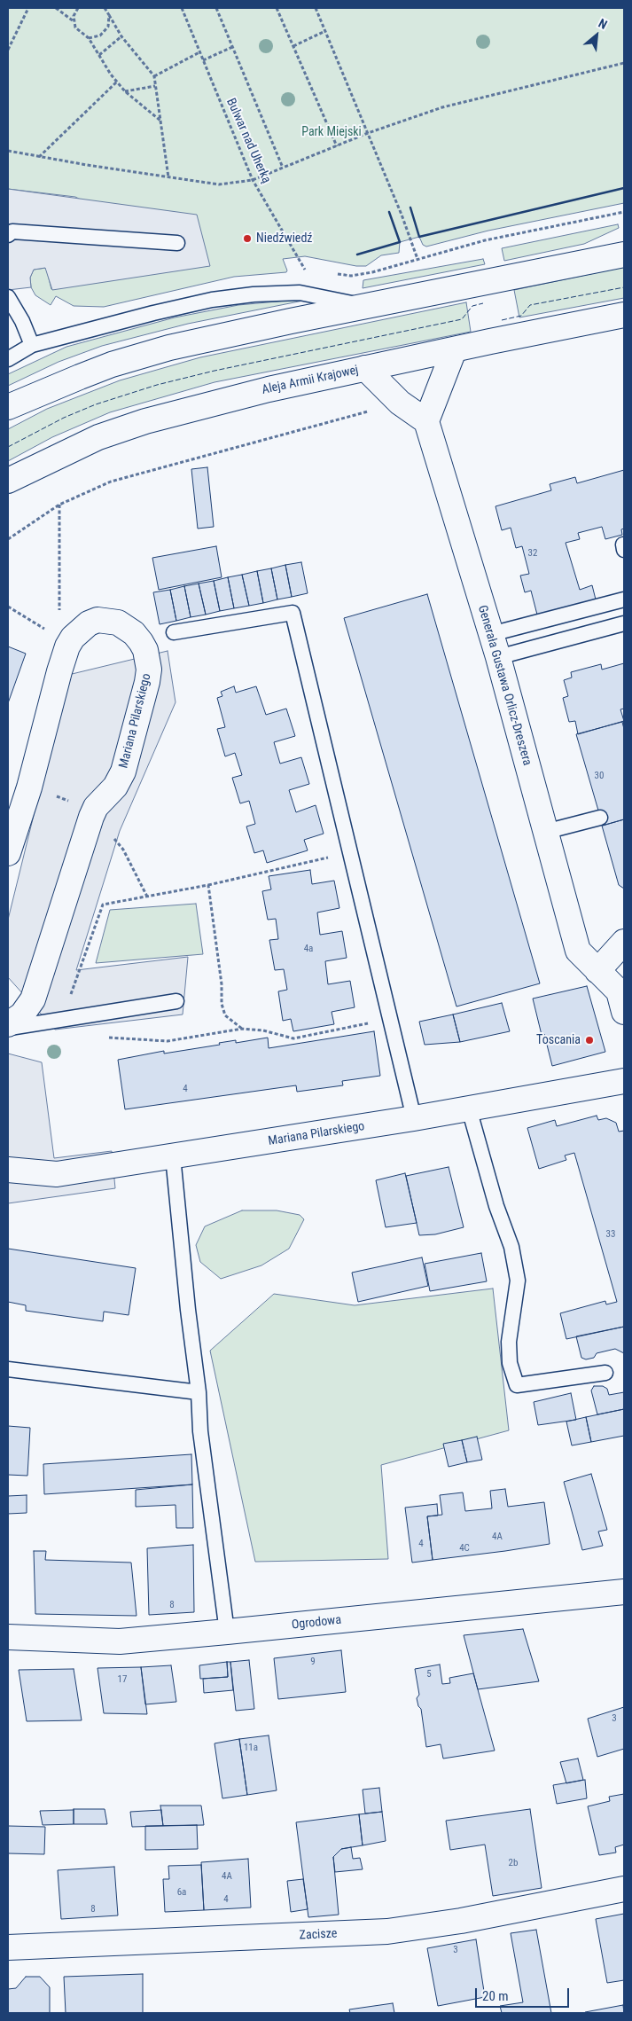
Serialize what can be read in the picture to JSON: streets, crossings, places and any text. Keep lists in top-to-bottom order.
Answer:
{
  "streets": {
    "street": [
      "Aleja Armii Krajowej",
      "Generała Gustawa Orlicz-Dreszera",
      "Mariana Pilarskiego",
      "Ogrodowa",
      "Zacisze"
    ],
    "path": ["Bulwar nad Uherką"]
  },
  "parks": ["Park Miejski"],
  "places": ["Niedźwiedź", "Toscania"],
  "house_numbers": [
    "32",
    "30",
    "4a",
    "4",
    "33",
    "4A",
    "4",
    "4C",
    "8",
    "9",
    "5",
    "17",
    "3",
    "11a",
    "2b",
    "4A",
    "6a",
    "4",
    "8",
    "3"
  ],
  "scale_bar": "20 m",
  "north": "top right"
}
